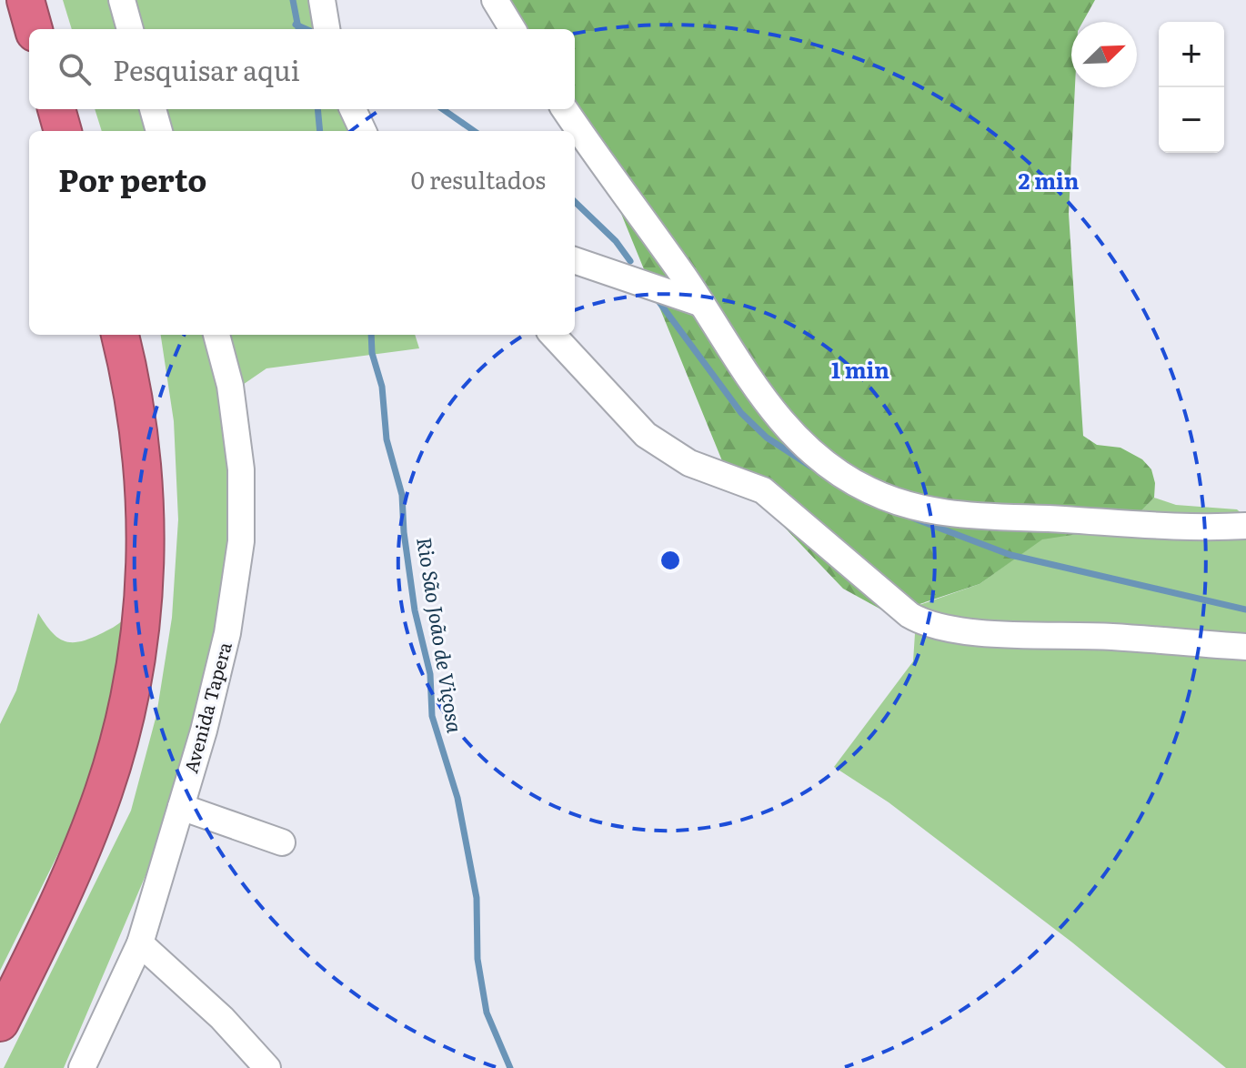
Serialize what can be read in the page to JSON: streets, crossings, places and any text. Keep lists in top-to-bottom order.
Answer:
{
  "streets": {
    "street": ["Avenida Tapera"]
  },
  "water": ["Rio São João de Viçosa"],
  "north": "top right",
  "page": {
    "map_buttons": ["+", "−"],
    "search": "Pesquisar aqui",
    "heading": ["Por perto", "0 resultados"]
  },
  "rings": ["2 min", "1 min"]
}
